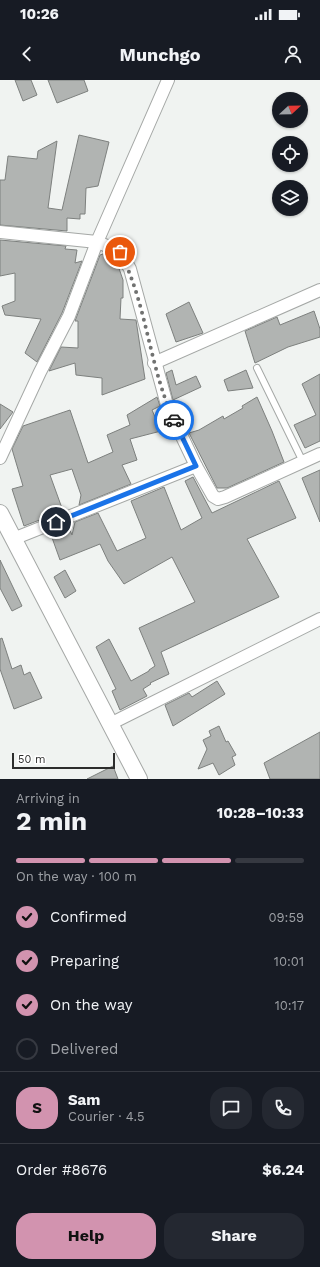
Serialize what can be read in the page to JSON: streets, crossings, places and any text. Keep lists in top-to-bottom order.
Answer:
{
  "scale_bar": "50 m",
  "north": "right",
  "page": {
    "status": "10:26",
    "header": "Munchgo",
    "scale": "50 m",
    "heading": ["2 min", "Arriving in", "10:28–10:33"],
    "panel": [
      "Sam",
      "Courier · 4.5",
      "Order #8676",
      "$6.24"
    ],
    "bar": "On the way · 100 m",
    "list": [
      ["Confirmed", "09:59"],
      ["Preparing", "10:01"],
      ["On the way", "10:17"],
      "Delivered"
    ],
    "round": "S",
    "buttons": ["Help", "Share"]
  }
}
